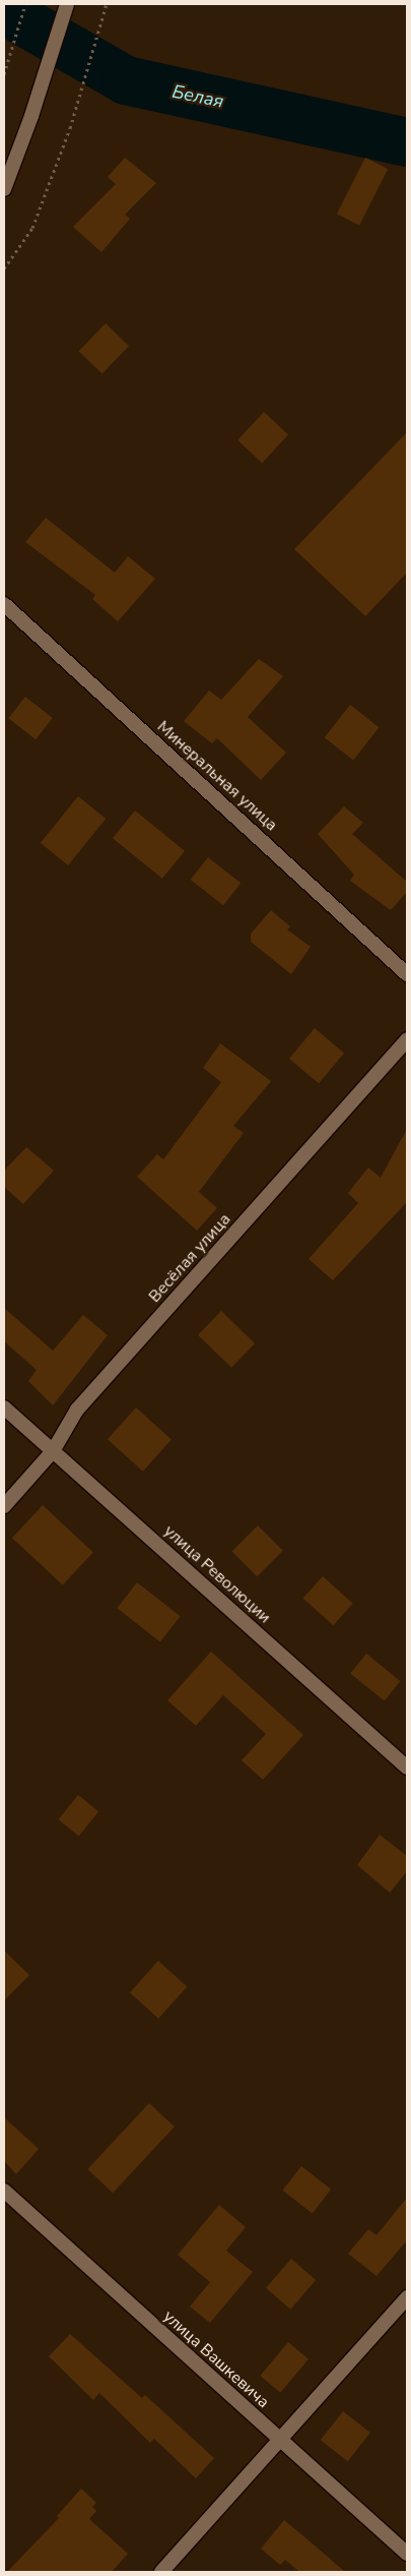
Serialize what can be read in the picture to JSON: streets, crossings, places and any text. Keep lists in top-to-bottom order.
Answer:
{
  "streets": {
    "street": [
      "Минеральная улица",
      "Весёлая улица",
      "улица Революции",
      "улица Вашкевича"
    ]
  },
  "crossings": [
    ["Весёлая улица", "улица Революции"]
  ],
  "water": ["Белая"]
}
